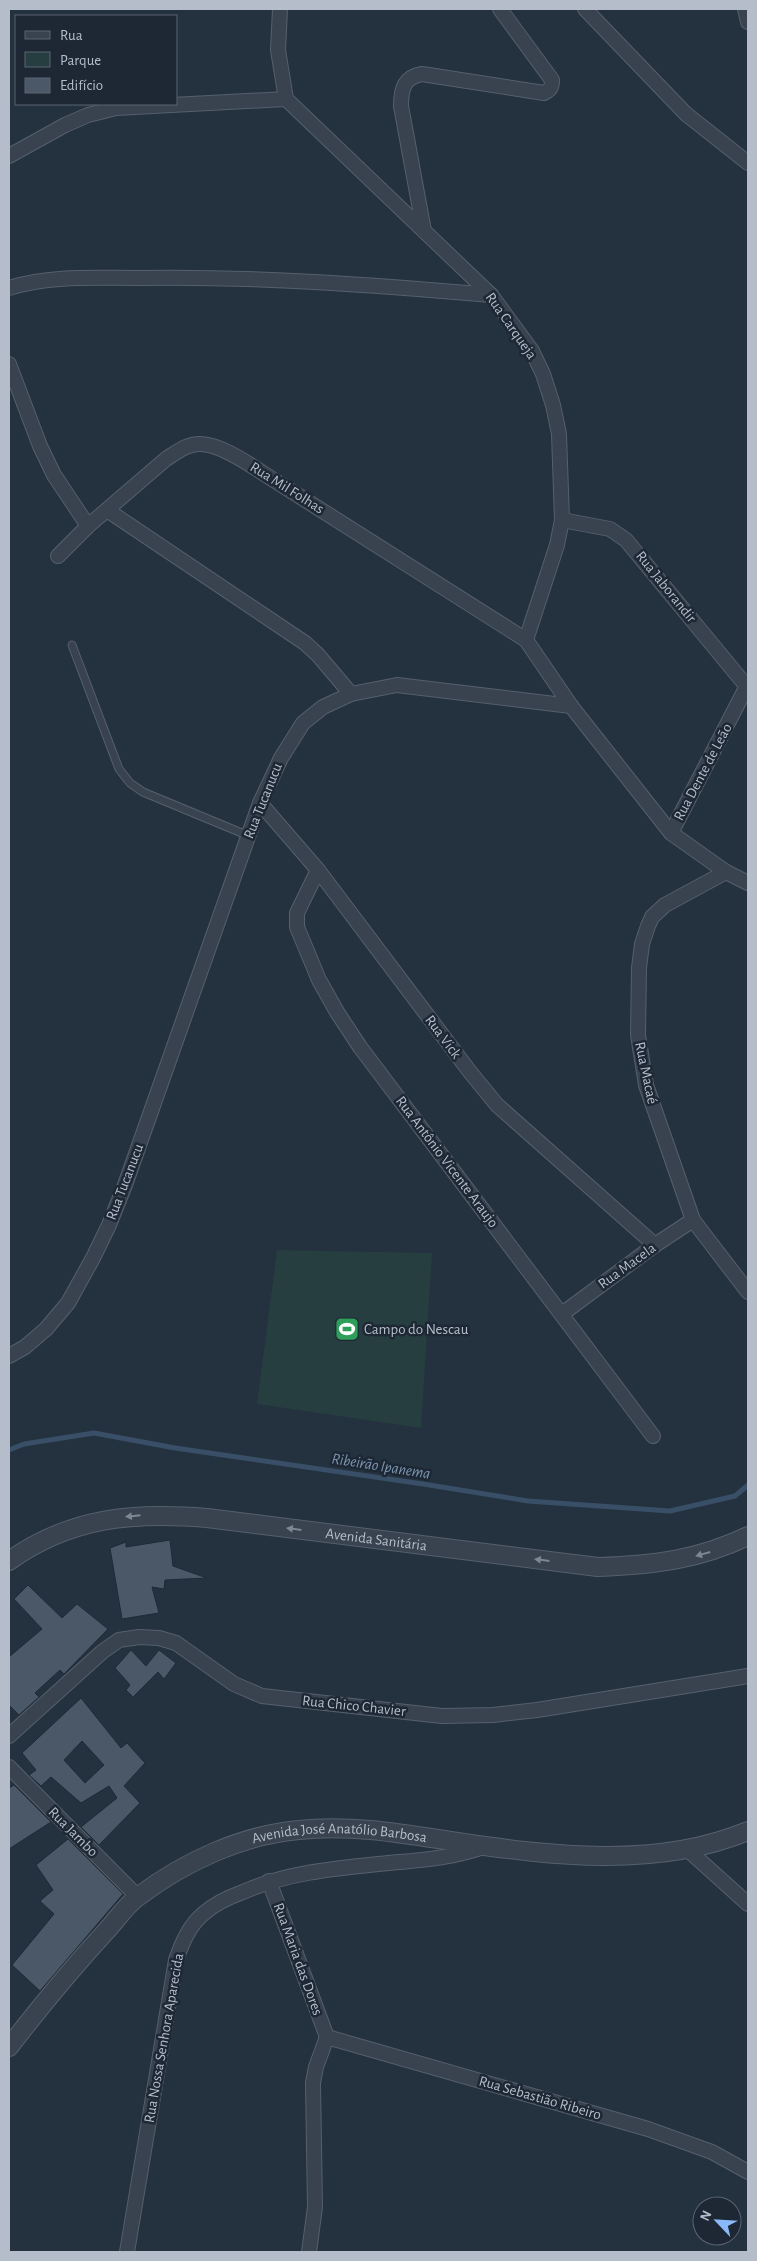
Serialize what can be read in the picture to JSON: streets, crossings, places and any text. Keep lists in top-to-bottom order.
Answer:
{
  "streets": {
    "street": [
      "Rua Carqueja",
      "Rua Mil Folhas",
      "Rua Jaborandir",
      "Rua Dente de Leão",
      "Rua Tucanucu",
      "Rua Vick",
      "Rua Macaé",
      "Rua Antônio Vicente Araujo",
      "Rua Macela",
      "Avenida Sanitária",
      "Rua Chico Chavier",
      "Rua Jambo",
      "Avenida José Anatólio Barbosa",
      "Rua Maria das Dores",
      "Rua Nossa Senhora Aparecida",
      "Rua Sebastião Ribeiro"
    ]
  },
  "crossings": [
    ["Rua Carqueja", "Rua Mil Folhas"],
    ["Rua Carqueja", "Rua Jaborandir"],
    ["Rua Jaborandir", "Rua Dente de Leão"],
    ["Rua Tucanucu", "Rua Vick"],
    ["Rua Vick", "Rua Antônio Vicente Araujo"],
    ["Rua Vick", "Rua Macela"],
    ["Rua Macaé", "Rua Macela"],
    ["Rua Antônio Vicente Araujo", "Rua Macela"],
    ["Rua Jambo", "Avenida José Anatólio Barbosa"],
    ["Avenida José Anatólio Barbosa", "Rua Nossa Senhora Aparecida"],
    ["Rua Maria das Dores", "Rua Nossa Senhora Aparecida"],
    ["Rua Maria das Dores", "Rua Sebastião Ribeiro"]
  ],
  "one_way": ["Avenida Sanitária"],
  "water": ["Ribeirão Ipanema"],
  "places": {
    "sports": ["Campo do Nescau"]
  },
  "legend": ["Rua", "Parque", "Edifício"],
  "north": "top left"
}
